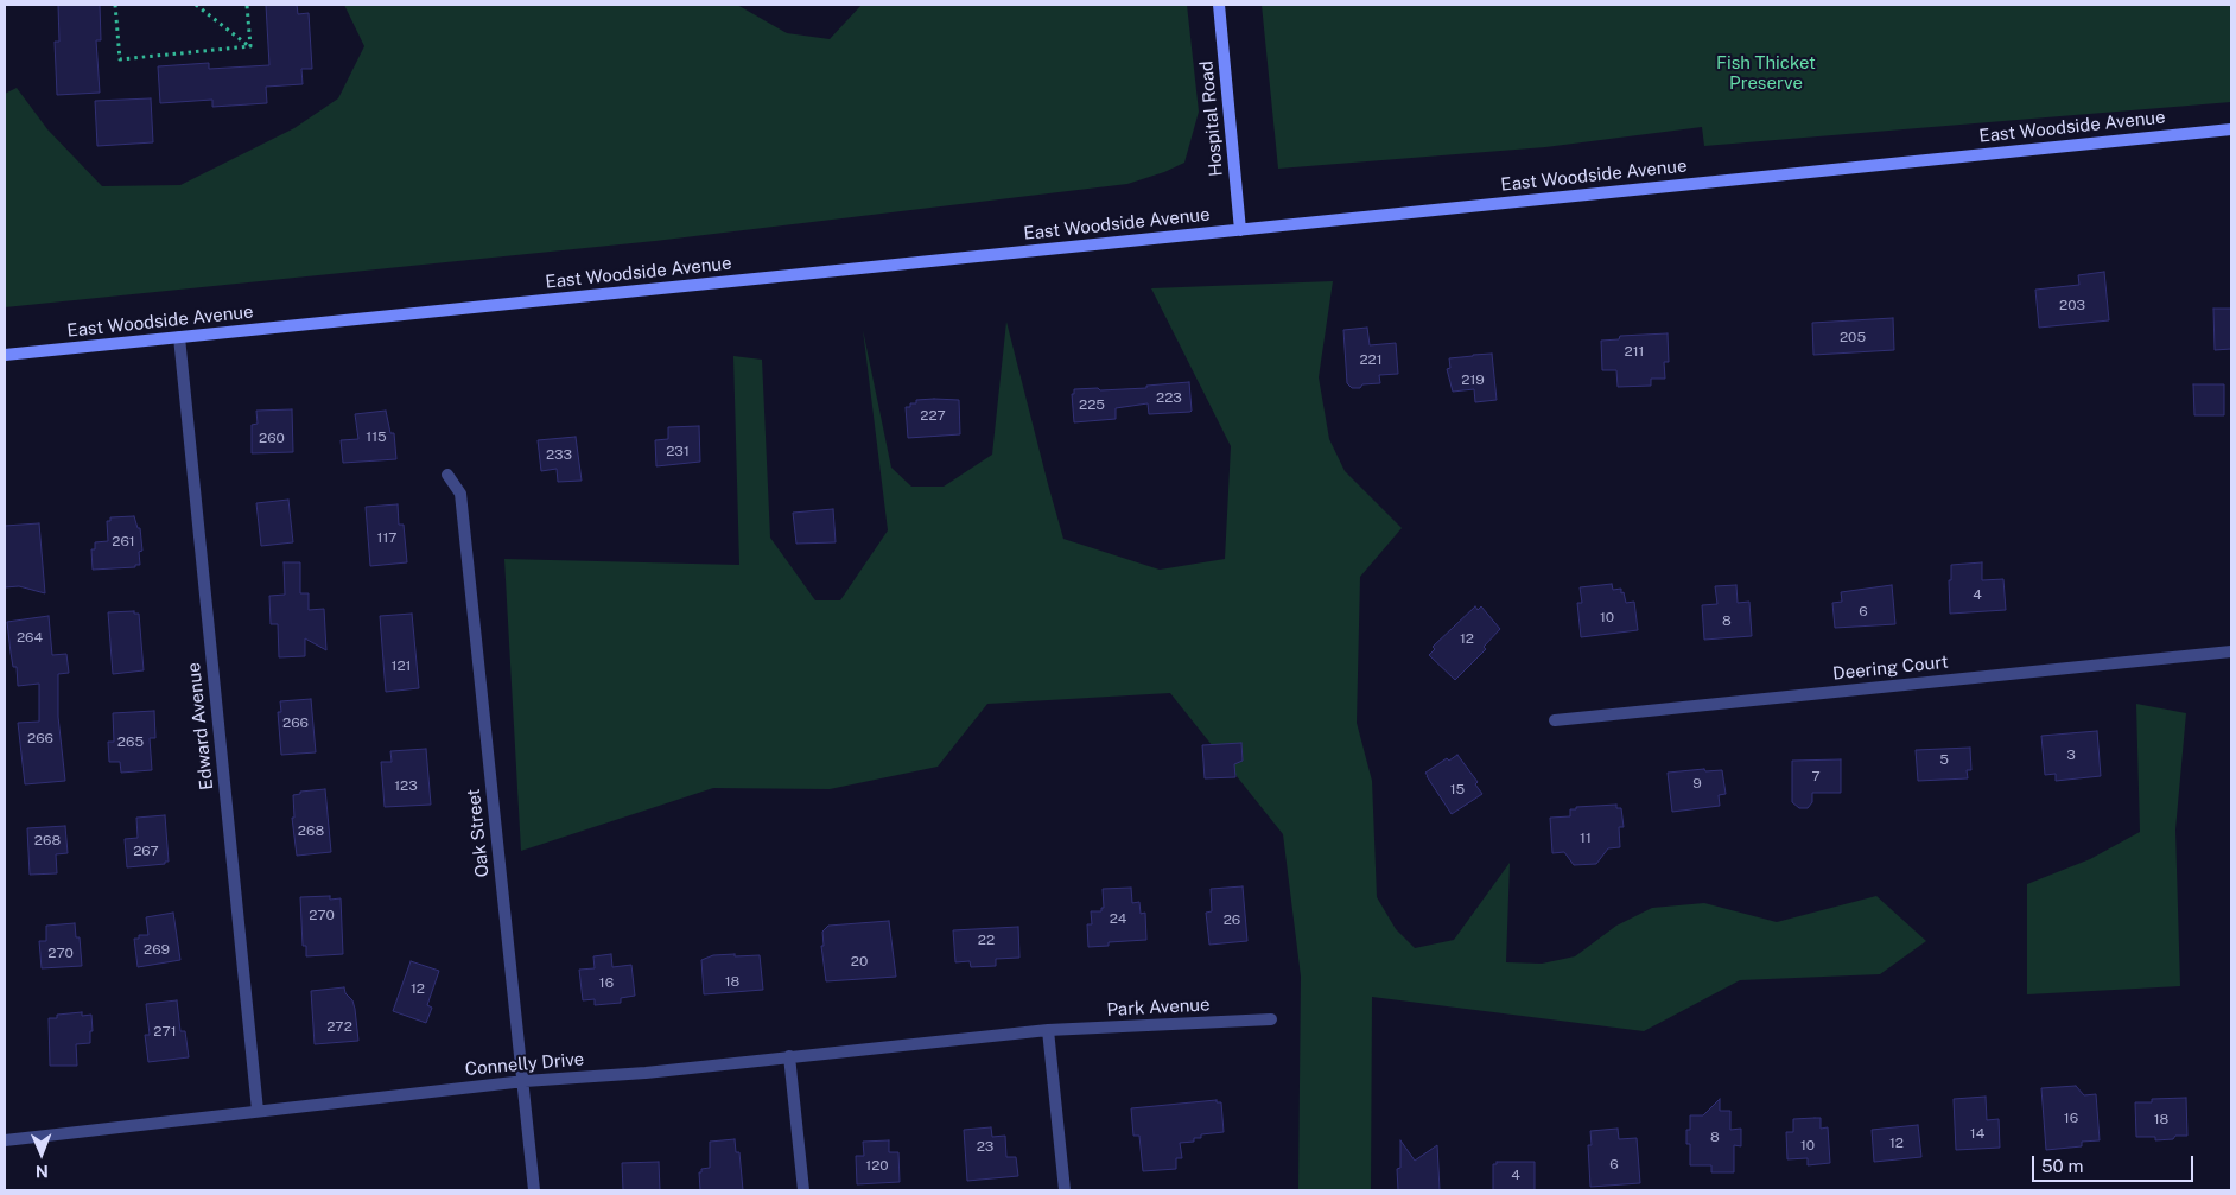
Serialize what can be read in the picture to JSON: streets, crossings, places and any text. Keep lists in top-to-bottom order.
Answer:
{
  "streets": {
    "main road": ["Hospital Road", "East Woodside Avenue"],
    "street": [
      "Deering Court",
      "Edward Avenue",
      "Oak Street",
      "Park Avenue",
      "Connelly Drive"
    ]
  },
  "crossings": [
    ["Hospital Road", "East Woodside Avenue"],
    ["East Woodside Avenue", "Edward Avenue"],
    ["Edward Avenue", "Connelly Drive"],
    ["Oak Street", "Connelly Drive"],
    ["Park Avenue", "Connelly Drive"]
  ],
  "parks": ["Fish Thicket Preserve"],
  "house_numbers": [
    "203",
    "205",
    "211",
    "221",
    "219",
    "223",
    "225",
    "227",
    "115",
    "260",
    "231",
    "233",
    "117",
    "261",
    "4",
    "6",
    "10",
    "8",
    "264",
    "12",
    "121",
    "266",
    "266",
    "265",
    "3",
    "5",
    "7",
    "9",
    "123",
    "15",
    "268",
    "11",
    "268",
    "267",
    "270",
    "24",
    "26",
    "22",
    "269",
    "270",
    "20",
    "18",
    "16",
    "12",
    "272",
    "271",
    "16",
    "18",
    "14",
    "8",
    "12",
    "10",
    "23",
    "6",
    "120",
    "4"
  ],
  "scale_bar": "50 m",
  "north": "bottom"
}
